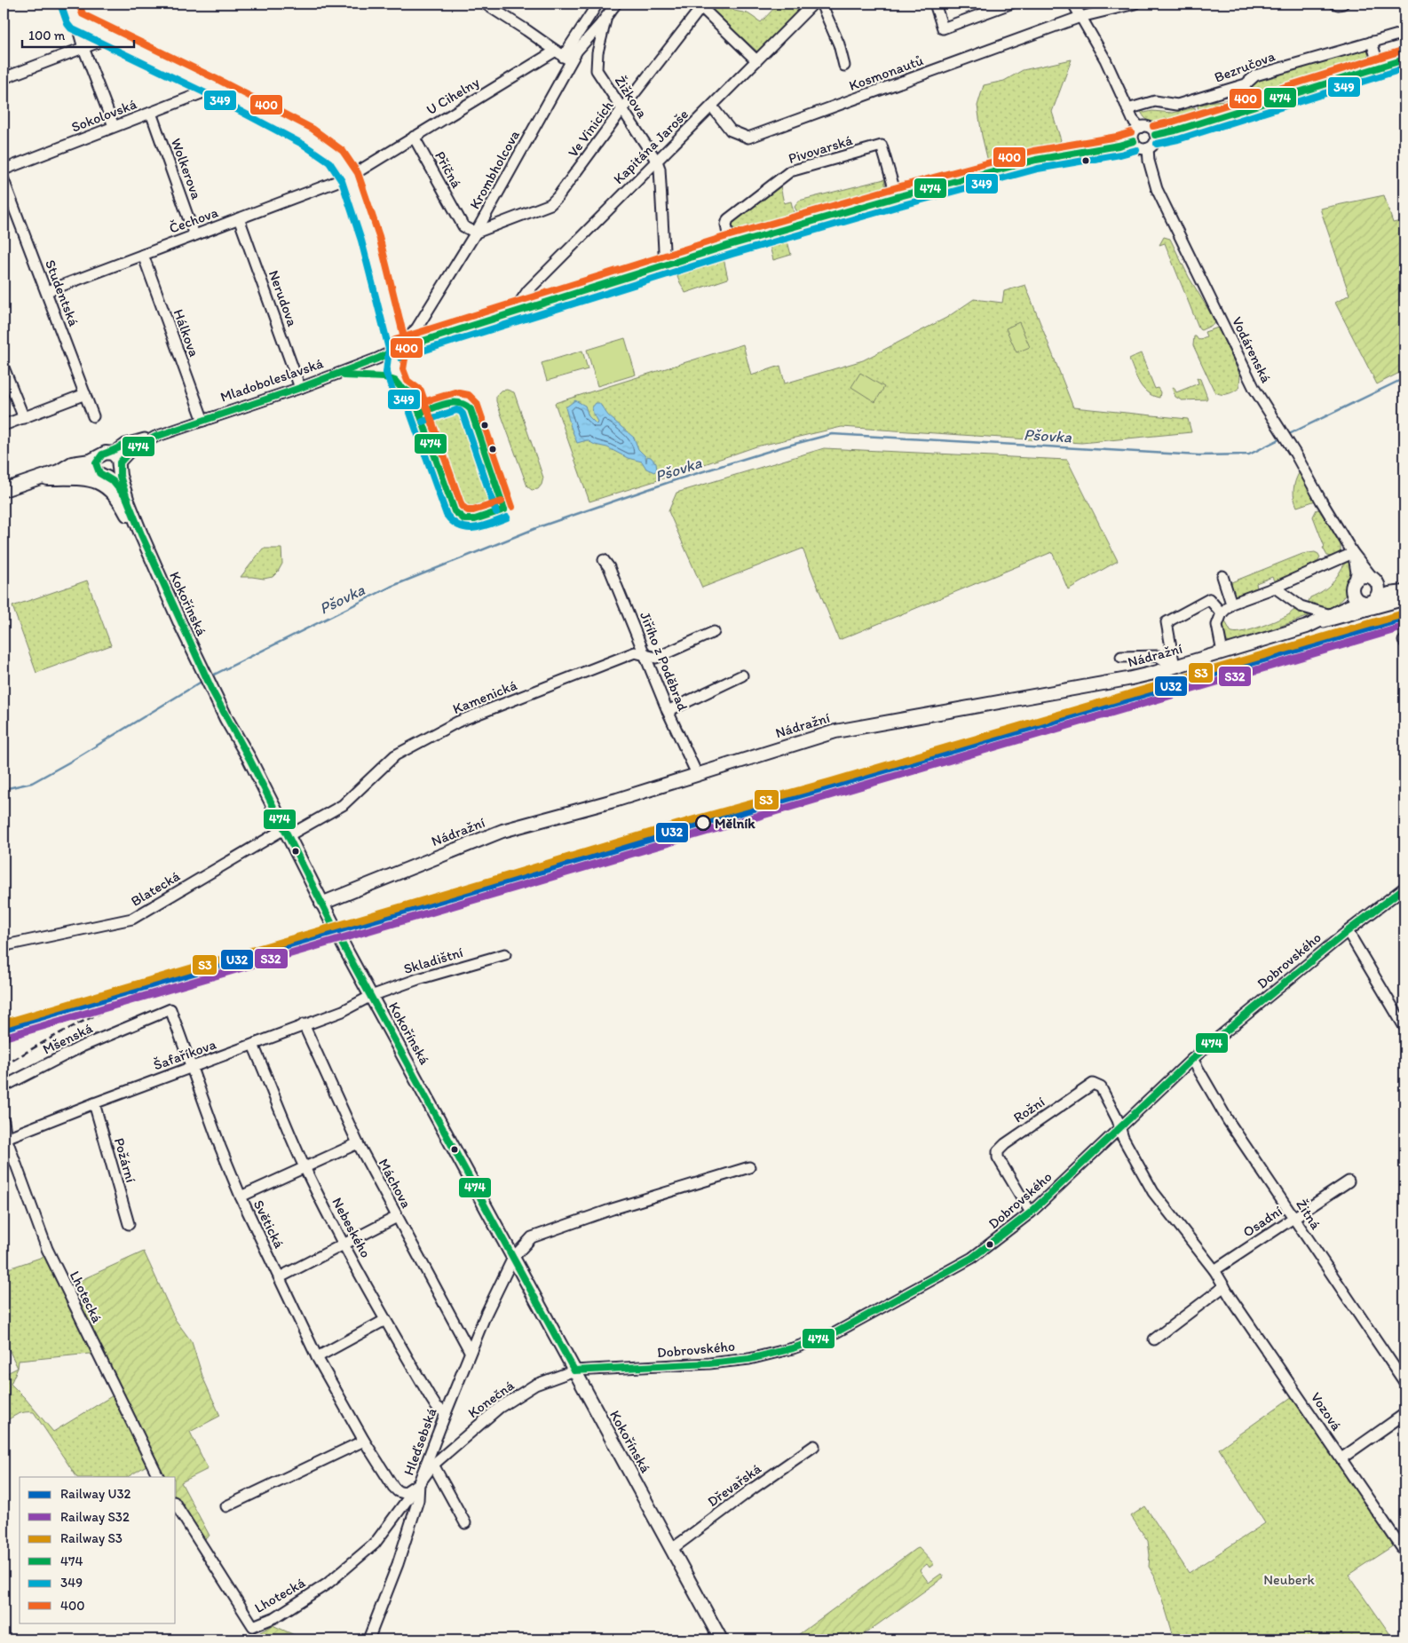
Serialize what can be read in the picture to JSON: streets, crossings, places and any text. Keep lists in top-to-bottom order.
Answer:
{
  "streets": {
    "main road": ["Mladoboleslavská", "Kokořínská", "Nádražní"],
    "street": [
      "Bezručova",
      "Kosmonautů",
      "U Cihelny",
      "Žižkova",
      "Sokolovská",
      "Ve Vinicích",
      "Kapitána Jaroše",
      "Pivovarská",
      "Wolkerova",
      "Příčná",
      "Krombholcova",
      "Čechova",
      "Studentská",
      "Nerudova",
      "Hálkova",
      "Vodárenská",
      "Jiřího z Poděbrad",
      "Kamenická",
      "Blatecká",
      "Skladištní",
      "Dobrovského",
      "Mšenská",
      "Šafaříkova",
      "Rožní",
      "Požární",
      "Máchova",
      "Žitná",
      "Osadní",
      "Světická",
      "Nebeského",
      "Lhotecká",
      "Konečná",
      "Vozová",
      "Hleďsebská",
      "Dřevařská"
    ]
  },
  "crossings": [
    ["Kosmonautů", "Kapitána Jaroše"],
    ["U Cihelny", "Příčná"],
    ["U Cihelny", "Krombholcova"],
    ["U Cihelny", "Čechova"],
    ["Žižkova", "Ve Vinicích"],
    ["Žižkova", "Kapitána Jaroše"],
    ["Žižkova", "Krombholcova"],
    ["Sokolovská", "Wolkerova"],
    ["Ve Vinicích", "Příčná"],
    ["Ve Vinicích", "Krombholcova"],
    ["Wolkerova", "Čechova"],
    ["Příčná", "Krombholcova"],
    ["Krombholcova", "Mladoboleslavská"],
    ["Čechova", "Studentská"],
    ["Čechova", "Nerudova"],
    ["Čechova", "Hálkova"],
    ["Nerudova", "Mladoboleslavská"],
    ["Hálkova", "Mladoboleslavská"],
    ["Vodárenská", "Nádražní"],
    ["Mladoboleslavská", "Kokořínská"],
    ["Kokořínská", "Nádražní"],
    ["Kokořínská", "Kamenická"],
    ["Kokořínská", "Blatecká"],
    ["Kokořínská", "Skladištní"],
    ["Kokořínská", "Dobrovského"],
    ["Kokořínská", "Šafaříkova"],
    ["Kokořínská", "Konečná"],
    ["Kokořínská", "Hleďsebská"],
    ["Kokořínská", "Dřevařská"],
    ["Nádražní", "Jiřího z Poděbrad"],
    ["Jiřího z Poděbrad", "Kamenická"],
    ["Kamenická", "Blatecká"],
    ["Skladištní", "Šafaříkova"],
    ["Dobrovského", "Rožní"],
    ["Dobrovského", "Žitná"],
    ["Dobrovského", "Konečná"],
    ["Dobrovského", "Vozová"],
    ["Mšenská", "Světická"],
    ["Šafaříkova", "Požární"],
    ["Šafaříkova", "Máchova"],
    ["Šafaříkova", "Světická"],
    ["Šafaříkova", "Nebeského"],
    ["Šafaříkova", "Lhotecká"],
    ["Rožní", "Vozová"],
    ["Máchova", "Hleďsebská"],
    ["Žitná", "Osadní"],
    ["Osadní", "Vozová"],
    ["Světická", "Lhotecká"],
    ["Světická", "Konečná"],
    ["Světická", "Hleďsebská"],
    ["Nebeského", "Hleďsebská"],
    ["Lhotecká", "Konečná"],
    ["Lhotecká", "Hleďsebská"],
    ["Konečná", "Hleďsebská"]
  ],
  "water": ["Pšovka"],
  "parks": ["Neuberk"],
  "places": ["Mělník"],
  "lines": [
    "transit line 400",
    "transit line 349",
    "transit line 474",
    "rail line S3",
    "rail line U32",
    "rail line S32"
  ],
  "legend": [
    "Railway U32",
    "Railway S32",
    "Railway S3",
    "474",
    "349",
    "400"
  ],
  "scale_bar": "100 m"
}
